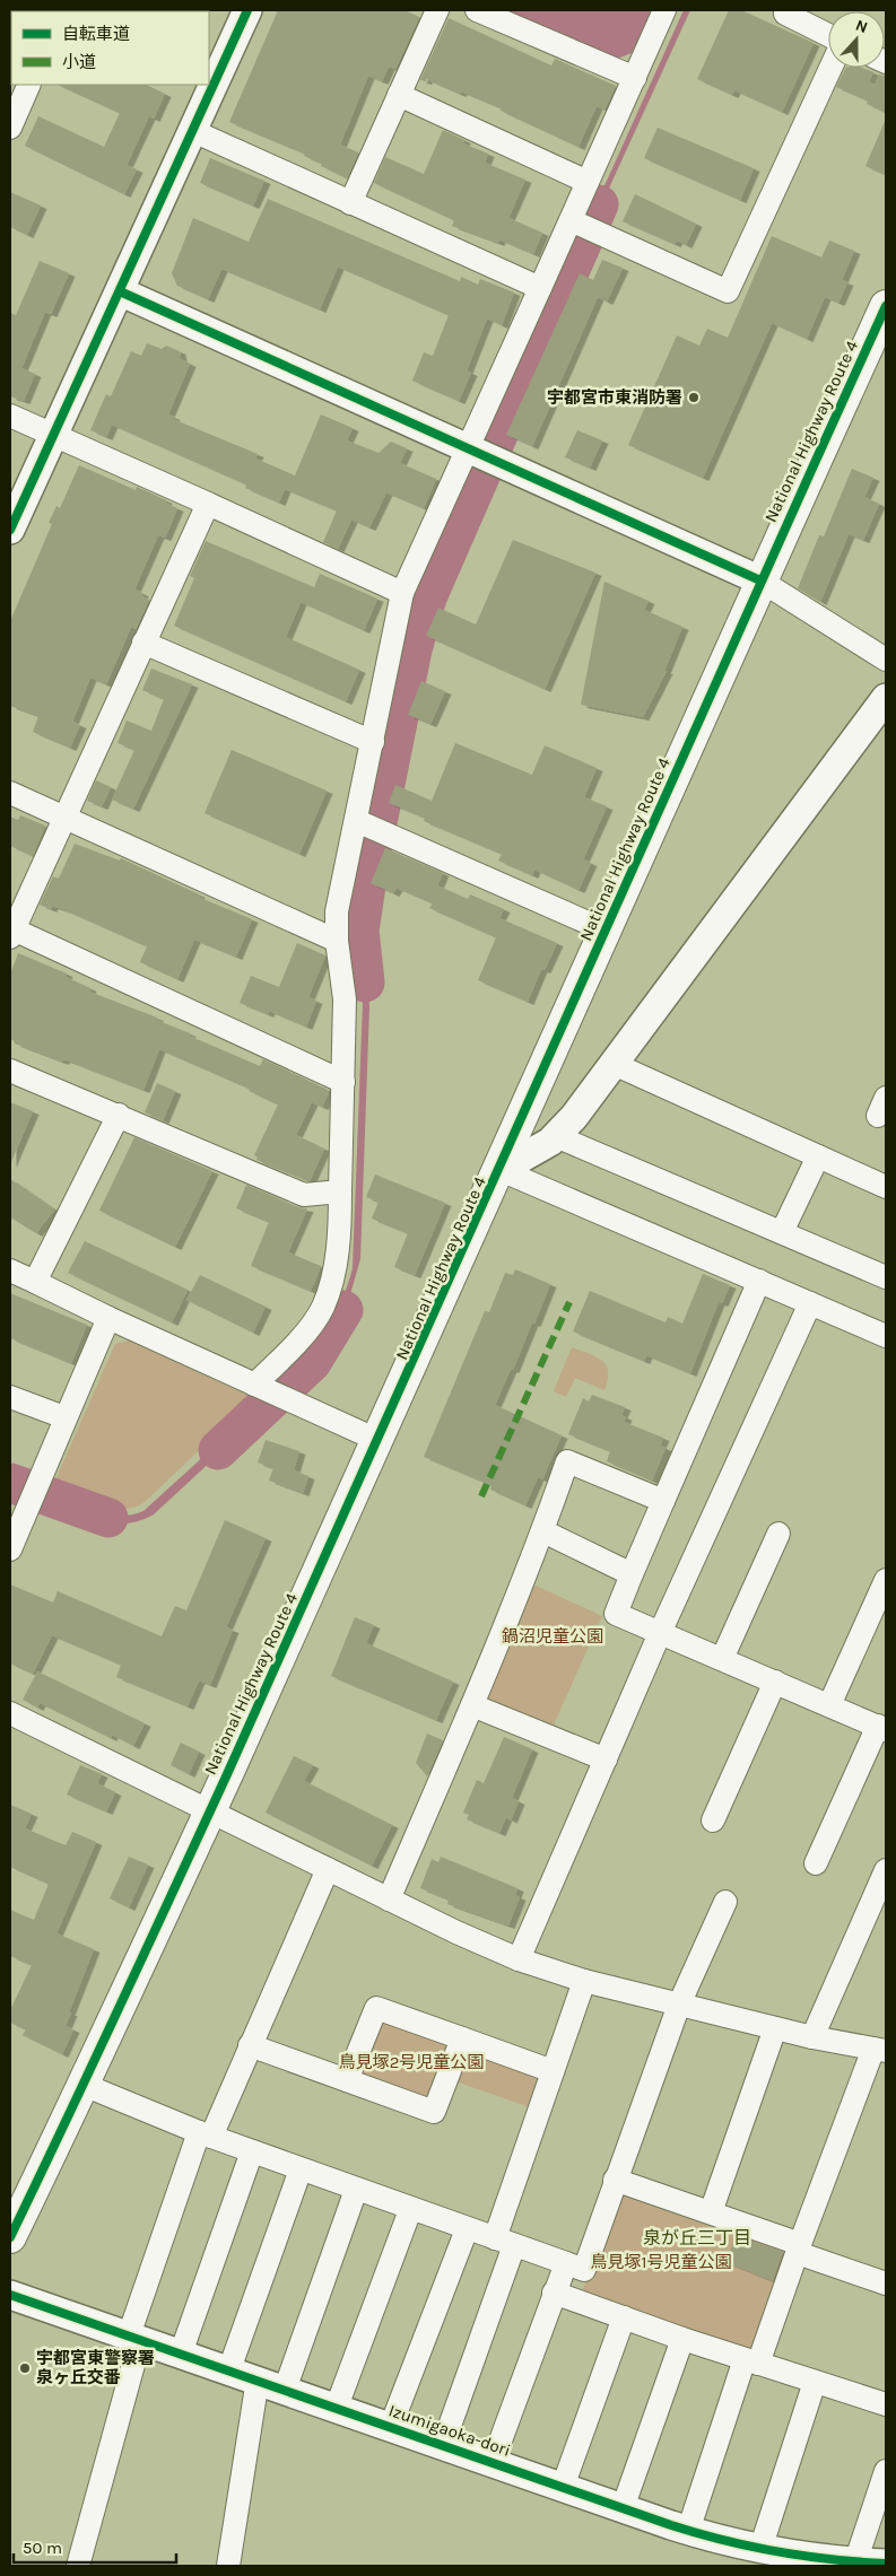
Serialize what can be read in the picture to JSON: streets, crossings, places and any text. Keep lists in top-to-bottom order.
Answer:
{
  "streets": {
    "highway": ["National Highway Route 4"],
    "street": ["Izumigaoka-dori"]
  },
  "districts": ["泉が丘三丁目"],
  "parks": ["鍋沼児童公園", "鳥見塚2号児童公園", "鳥見塚1号児童公園"],
  "places": ["宇都宮市東消防署", "宇都宮東警察署 泉ヶ丘交番"],
  "legend": ["自転車道", "小道"],
  "scale_bar": "50 m",
  "north": "top"
}
